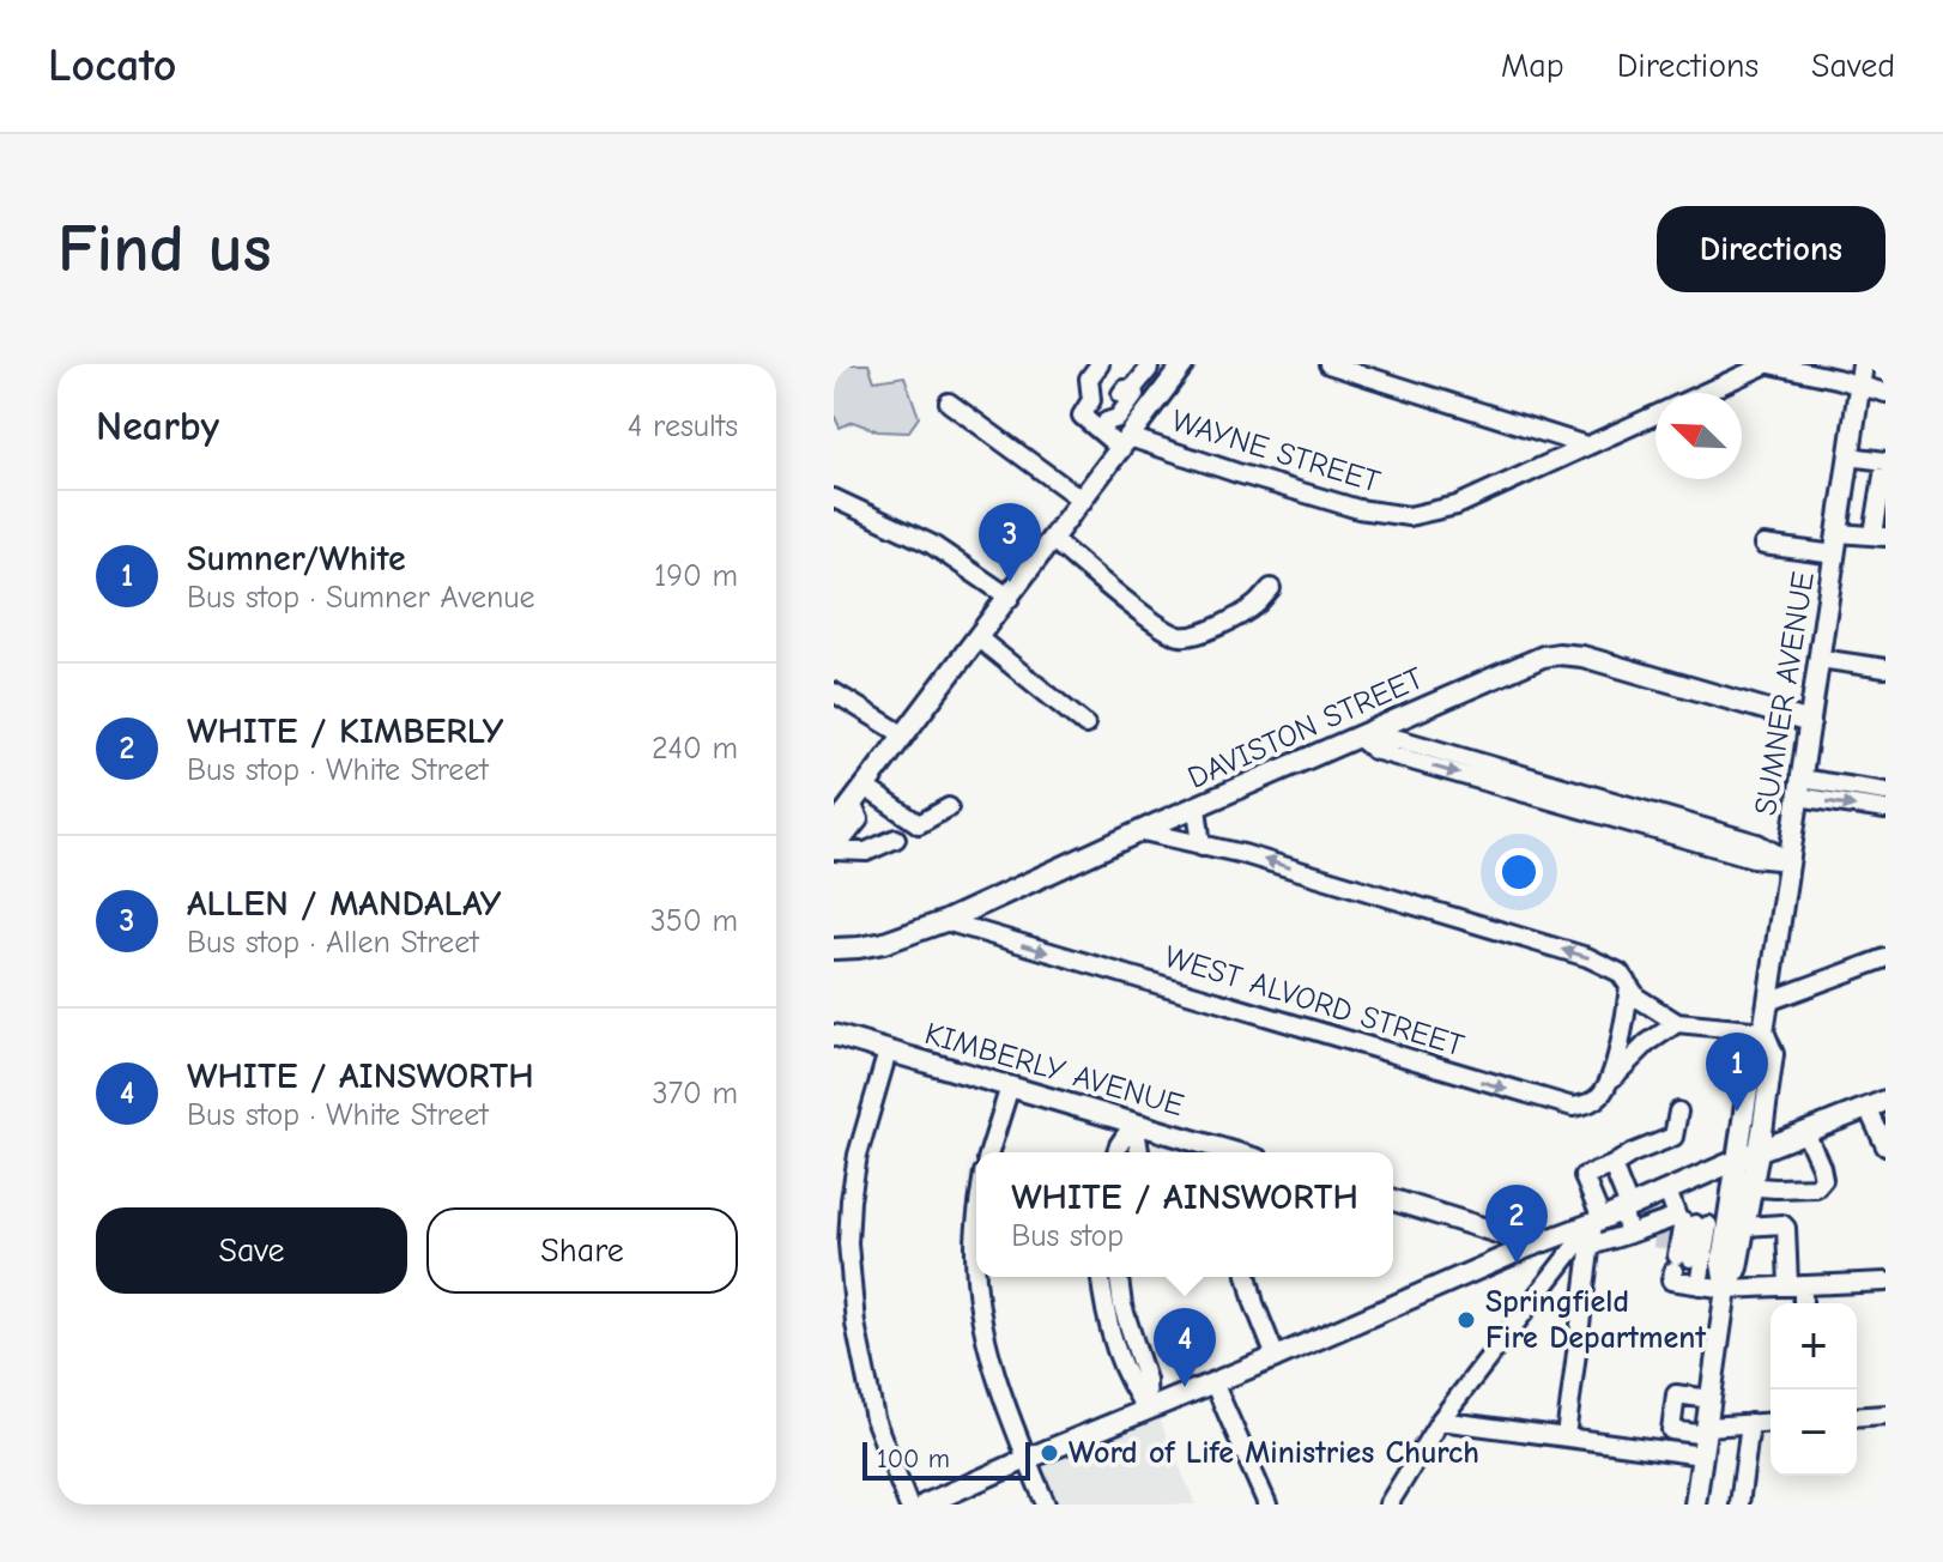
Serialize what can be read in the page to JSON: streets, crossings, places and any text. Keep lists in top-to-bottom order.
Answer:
{
  "streets": {
    "main road": ["SUMNER AVENUE", "DAVISTON STREET", "KIMBERLY AVENUE"],
    "street": ["WAYNE STREET", "WEST ALVORD STREET"]
  },
  "crossings": [
    ["SUMNER AVENUE", "DAVISTON STREET"],
    ["DAVISTON STREET", "WEST ALVORD STREET"]
  ],
  "places": ["Springfield Fire Department", "Word of Life Ministries Church"],
  "scale_bar": "100 m",
  "north": "top left",
  "page": {
    "header": "Locato",
    "nav": ["Map", "Directions", "Saved"],
    "buttons": [
      "Directions",
      ["Save", "Share"]
    ],
    "title": "Find us",
    "heading": ["Nearby", "4 results"],
    "list": [
      {
        "mark": "1",
        "name": "Sumner/White",
        "note": "Bus stop · Sumner Avenue",
        "value": "190 m"
      },
      {
        "mark": "2",
        "name": "WHITE / KIMBERLY",
        "note": "Bus stop · White Street",
        "value": "240 m"
      },
      {
        "mark": "3",
        "name": "ALLEN / MANDALAY",
        "note": "Bus stop · Allen Street",
        "value": "350 m"
      },
      {
        "mark": "4",
        "name": "WHITE / AINSWORTH",
        "note": "Bus stop · White Street",
        "value": "370 m"
      }
    ],
    "pins": [
      "3",
      "1",
      "2",
      "4"
    ],
    "popup": ["WHITE / AINSWORTH", "Bus stop"],
    "map_buttons": ["+", "−"],
    "scale": "100 m"
  }
}
